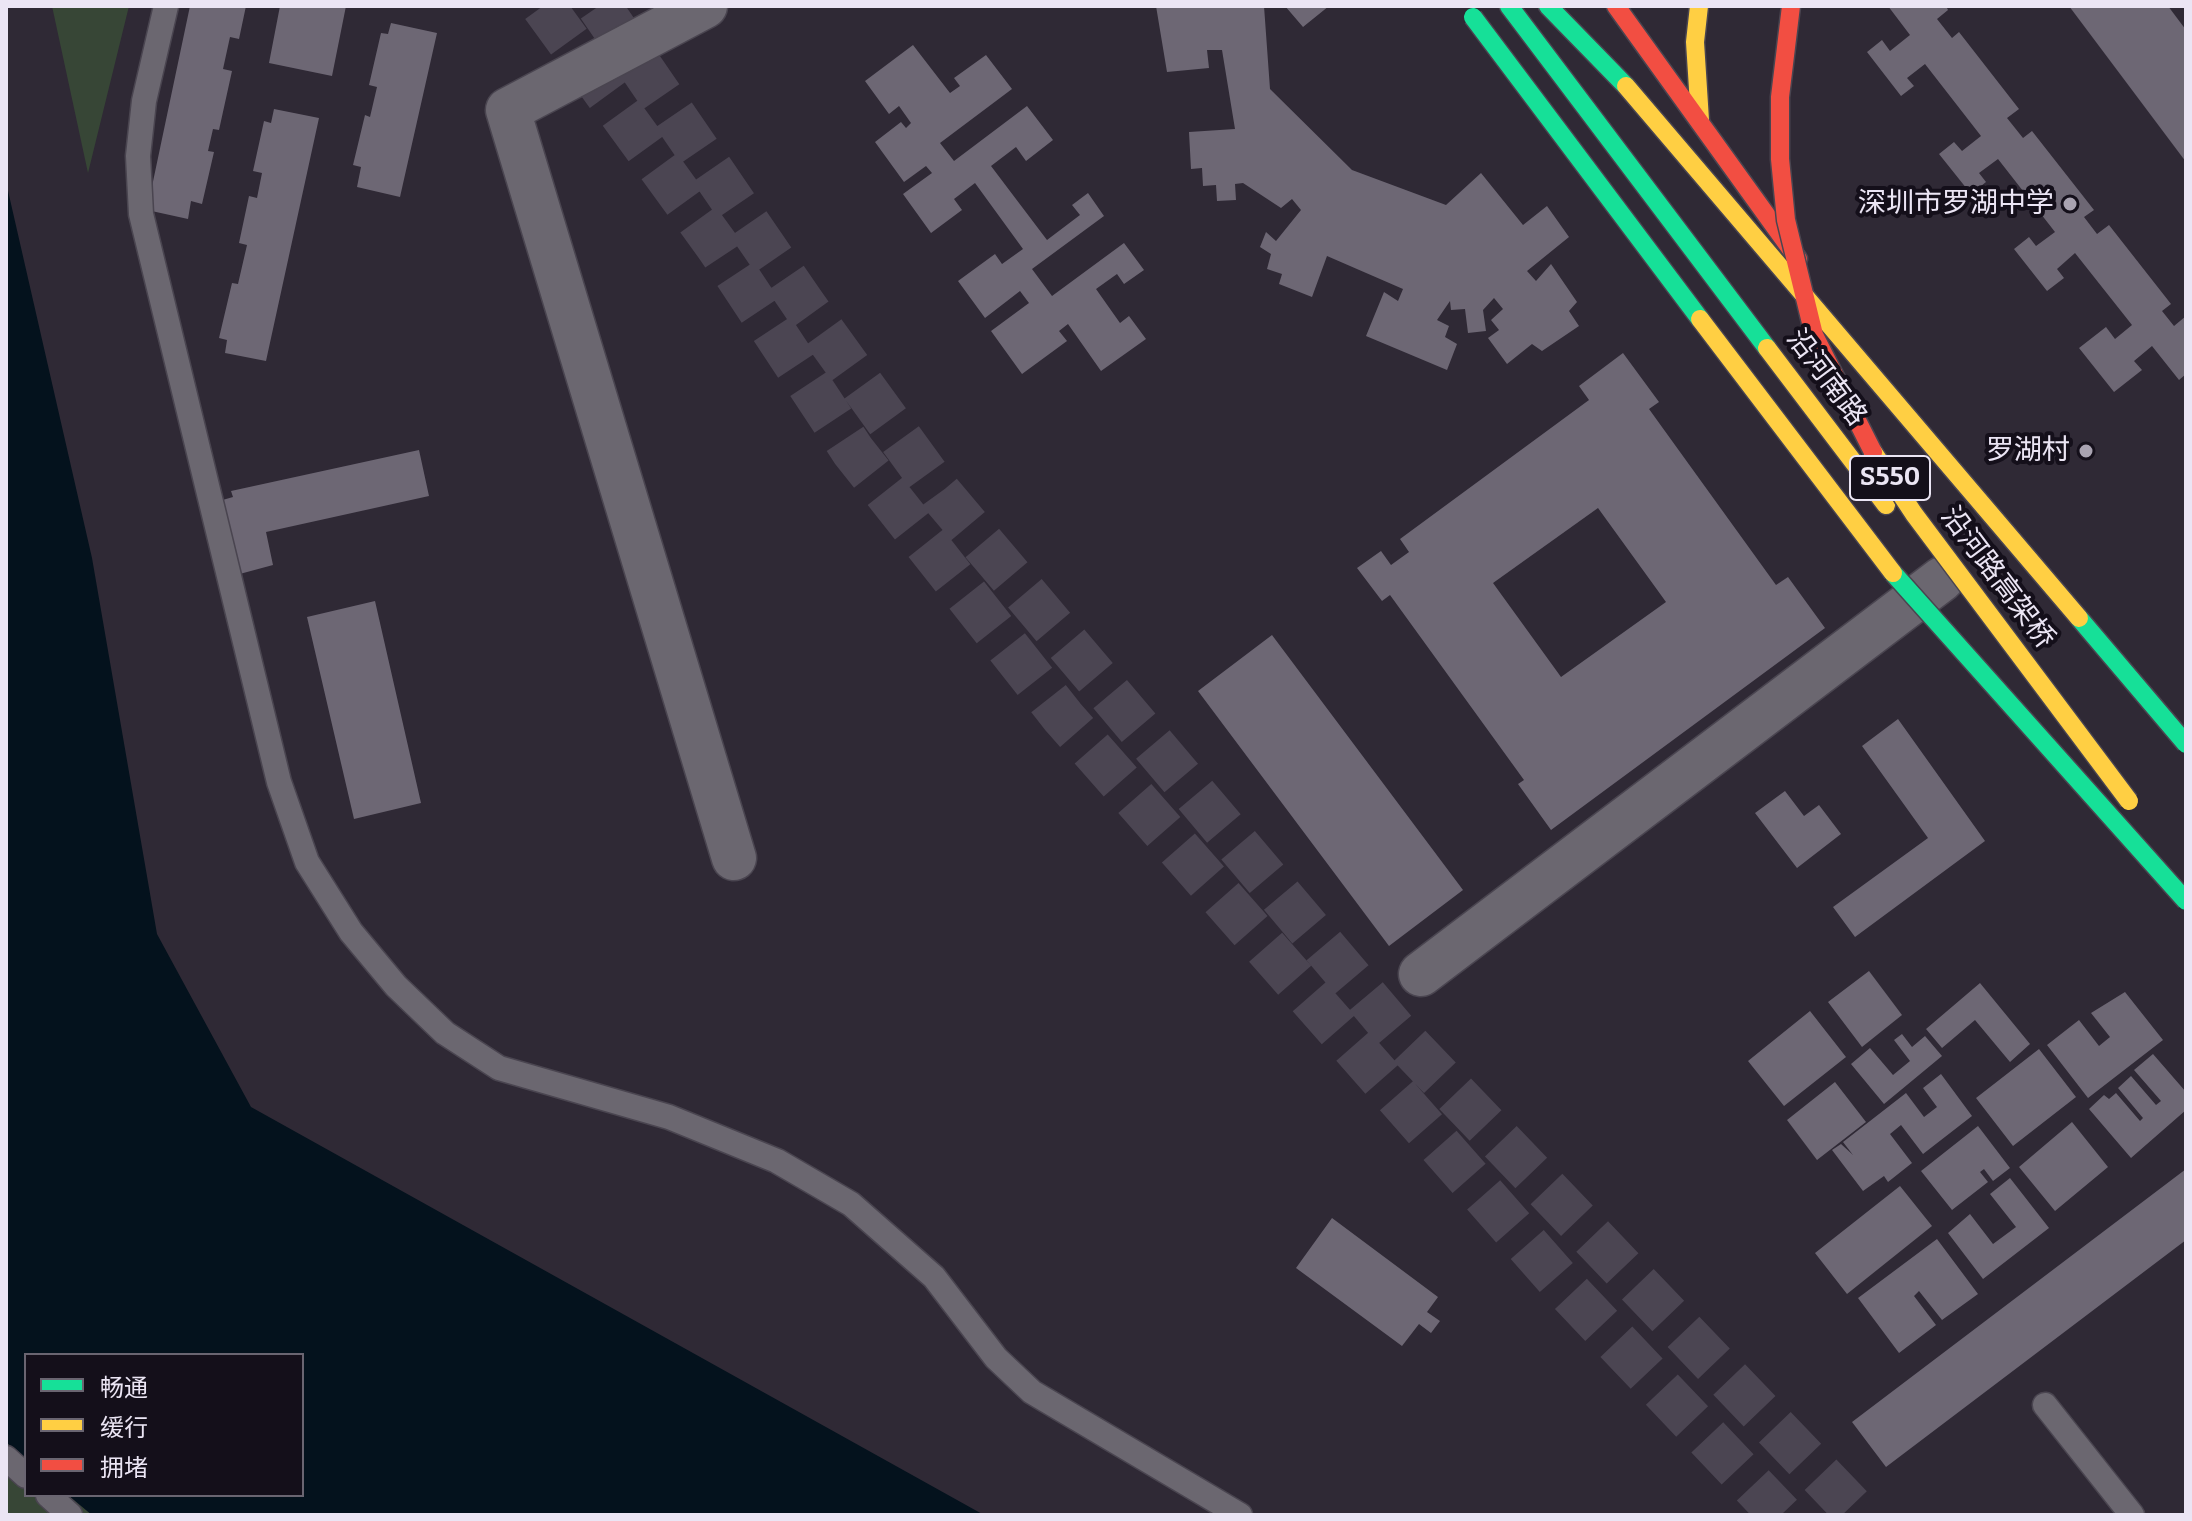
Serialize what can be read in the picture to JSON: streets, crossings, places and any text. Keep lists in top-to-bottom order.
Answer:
{
  "streets": {
    "main road": ["沿河南路", "S550", "沿河路高架桥"]
  },
  "places": ["深圳市罗湖中学", "罗湖村"],
  "legend": ["畅通", "缓行", "拥堵"]
}
